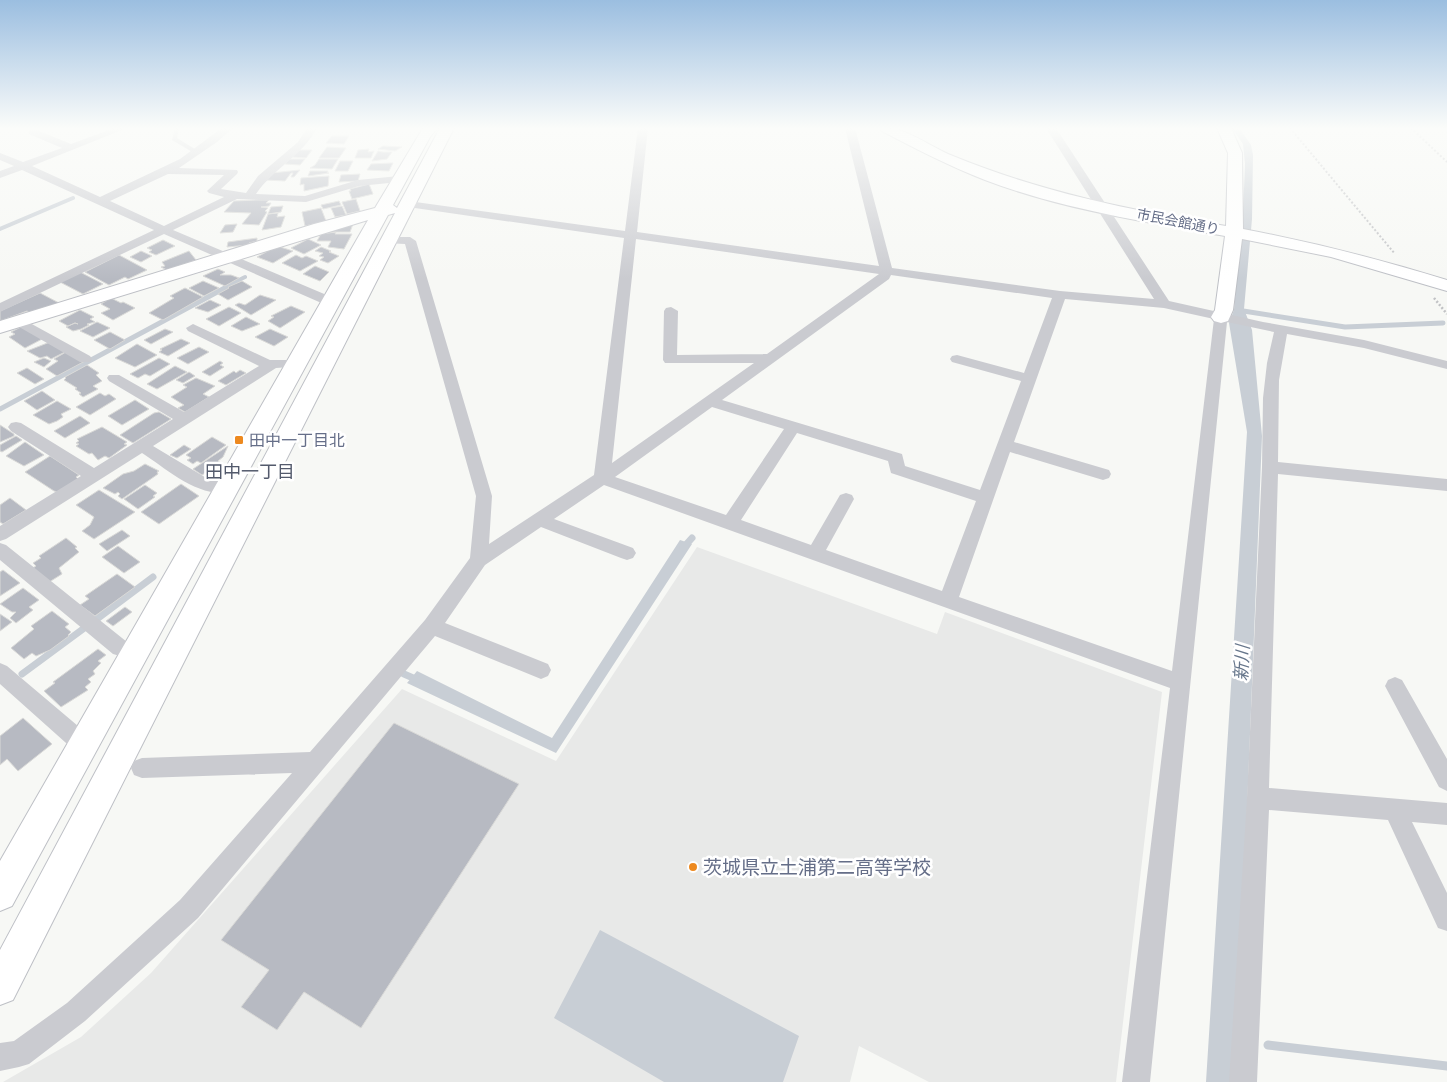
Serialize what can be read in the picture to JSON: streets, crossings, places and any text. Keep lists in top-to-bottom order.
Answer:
{
  "streets": {
    "street": ["市民会館通り"]
  },
  "districts": ["田中一丁目"],
  "water": ["新川"],
  "places": {
    "transit": ["田中一丁目北"],
    "other": ["茨城県立土浦第二高等学校"]
  }
}
